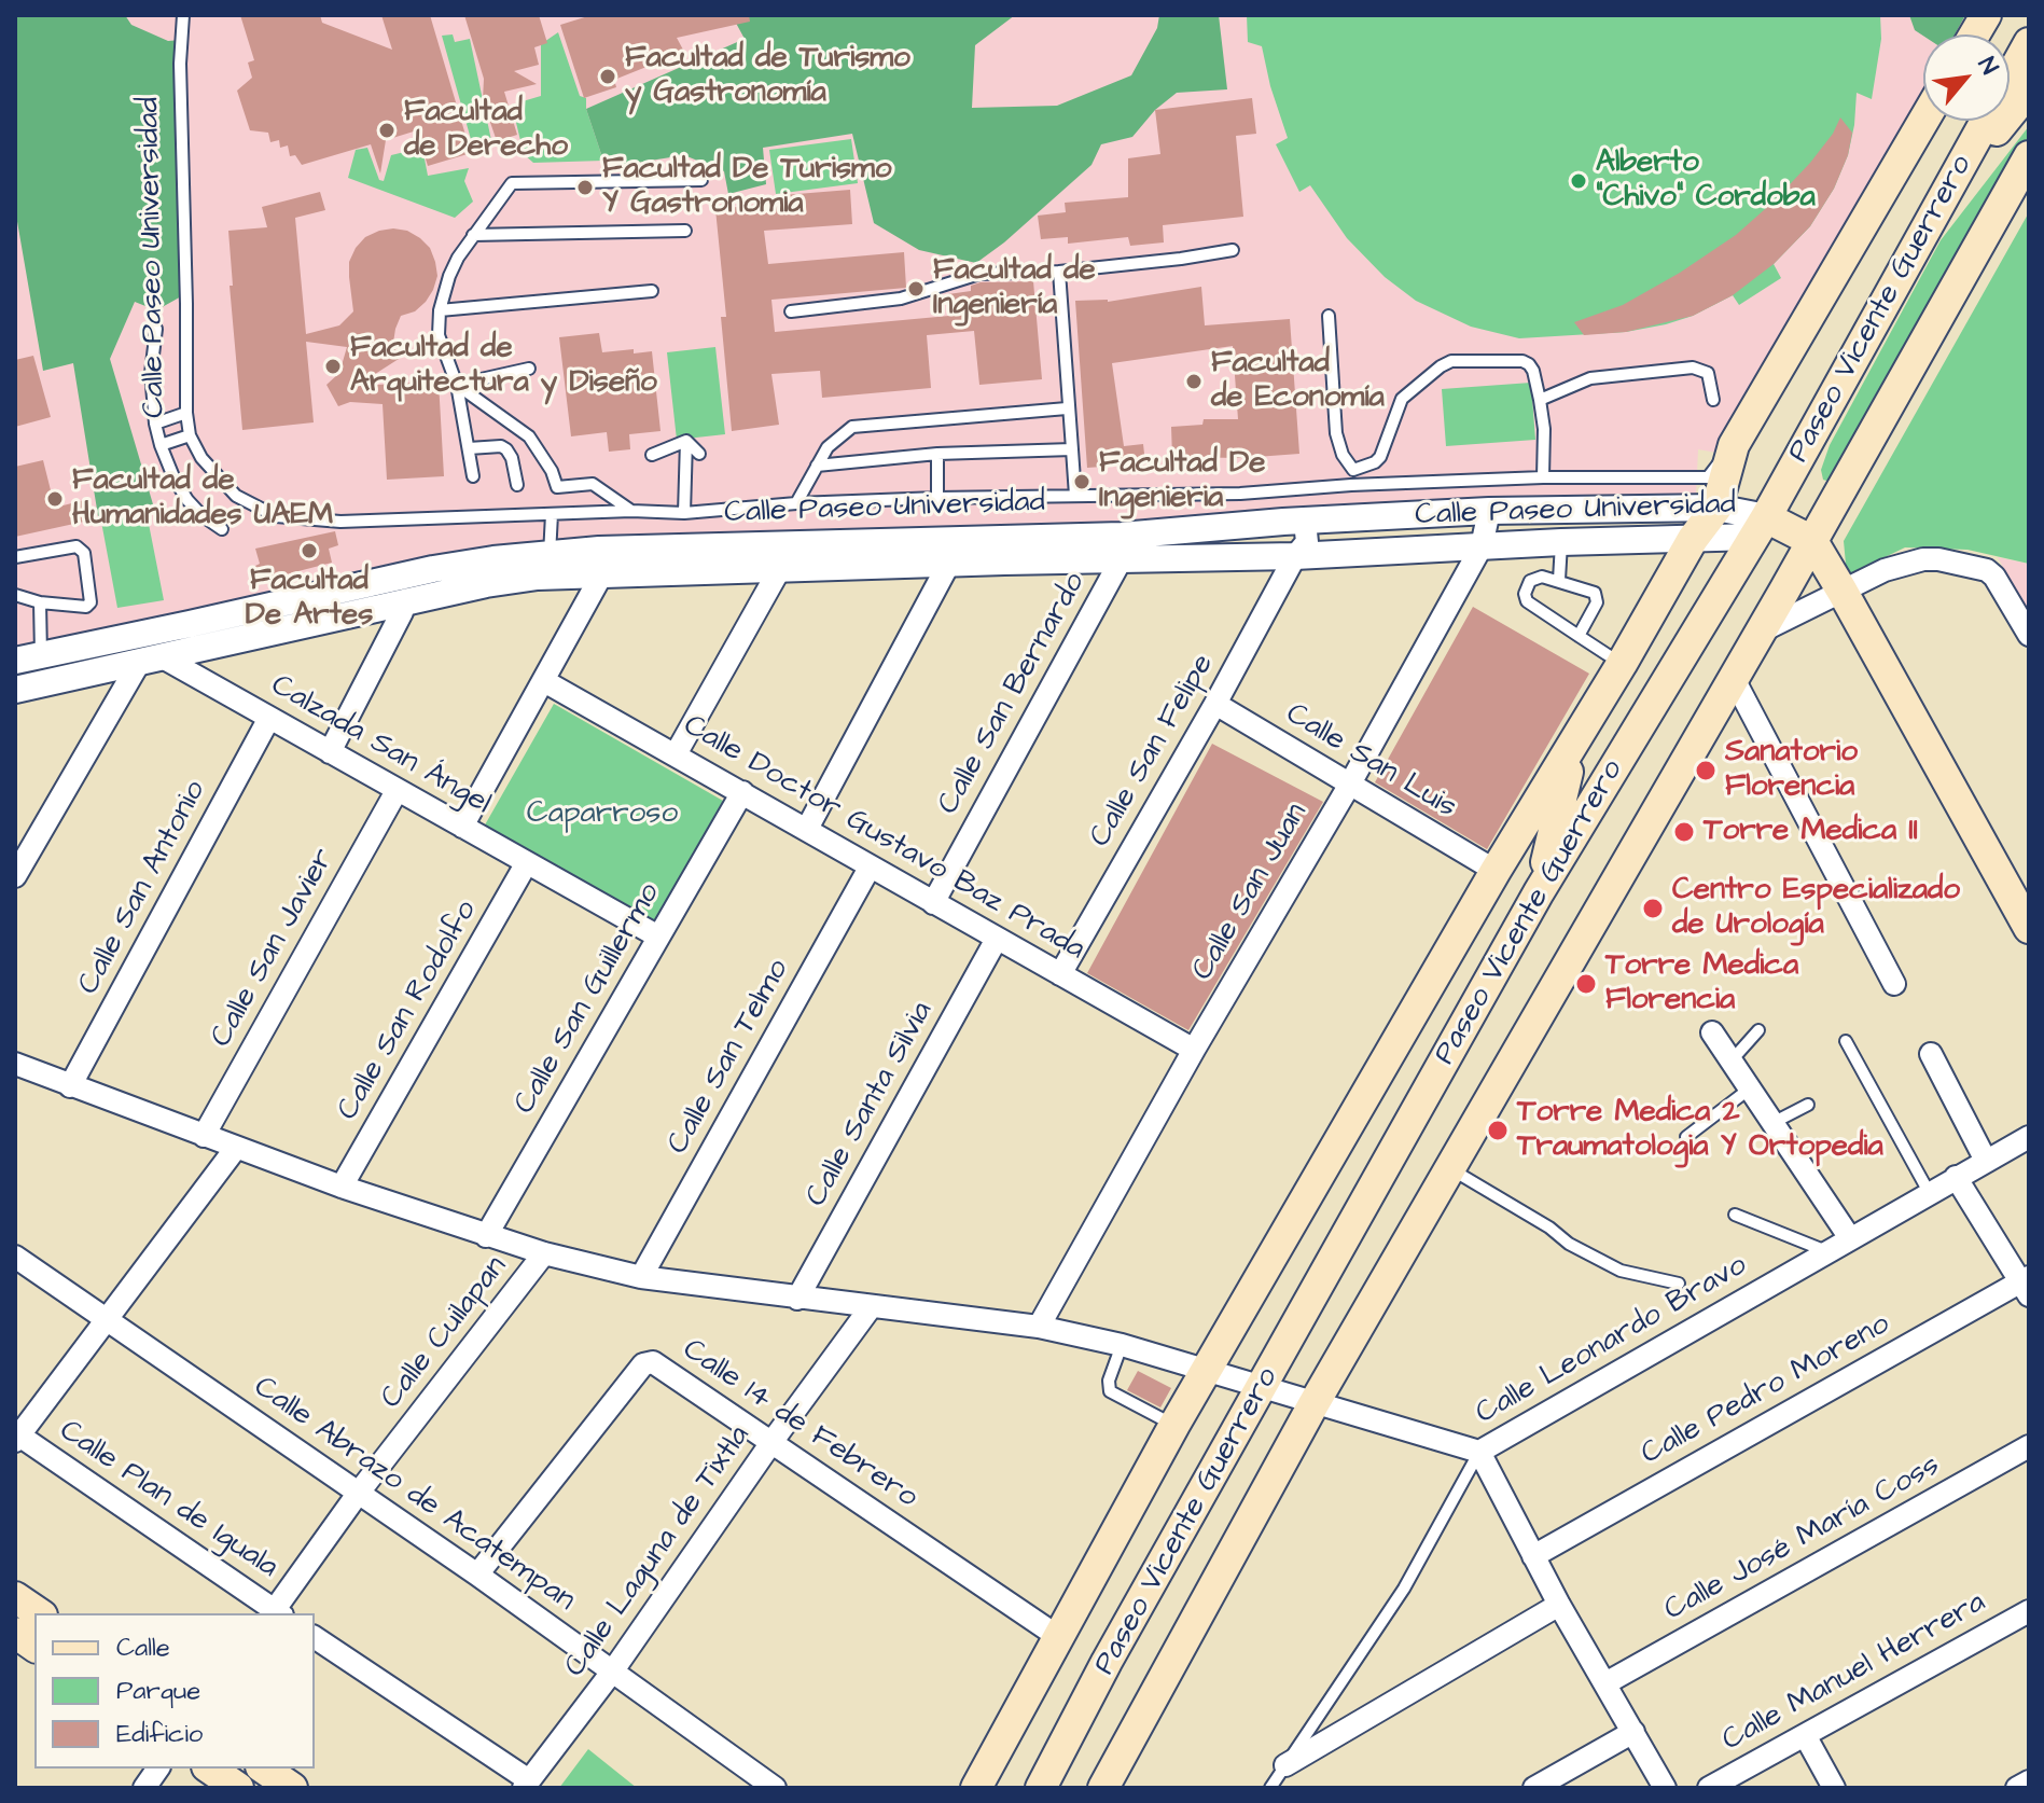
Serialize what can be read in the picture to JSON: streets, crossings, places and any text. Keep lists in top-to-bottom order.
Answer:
{
  "streets": {
    "main road": ["Paseo Vicente Guerrero"],
    "street": [
      "Calle Paseo Universidad",
      "Calle San Bernardo",
      "Calzada San Ángel",
      "Calle San Felipe",
      "Calle San Luis",
      "Calle Doctor Gustavo Baz Prada",
      "Calle San Antonio",
      "Calle San Juan",
      "Calle San Javier",
      "Calle San Guillermo",
      "Calle San Rodolfo",
      "Calle San Telmo",
      "Calle Santa Silvia",
      "Calle Cuilapan",
      "Calle Leonardo Bravo",
      "Calle Pedro Moreno",
      "Calle 14 de Febrero",
      "Calle Abrazo de Acatempan",
      "Calle Plan de Iguala",
      "Calle José María Coss",
      "Calle Laguna de Tixtla",
      "Calle Manuel Herrera"
    ]
  },
  "crossings": [
    ["Calle Paseo Universidad", "Paseo Vicente Guerrero"],
    ["Calle Paseo Universidad", "Calle San Bernardo"],
    ["Calle Paseo Universidad", "Calzada San Ángel"],
    ["Calle Paseo Universidad", "Calle San Felipe"],
    ["Calle Paseo Universidad", "Calle San Juan"],
    ["Paseo Vicente Guerrero", "Calle San Luis"],
    ["Paseo Vicente Guerrero", "Calle 14 de Febrero"],
    ["Calle San Bernardo", "Calle Doctor Gustavo Baz Prada"],
    ["Calzada San Ángel", "Calle San Antonio"],
    ["Calzada San Ángel", "Calle San Javier"],
    ["Calzada San Ángel", "Calle San Guillermo"],
    ["Calzada San Ángel", "Calle San Rodolfo"],
    ["Calle San Felipe", "Calle San Luis"],
    ["Calle San Felipe", "Calle Doctor Gustavo Baz Prada"],
    ["Calle San Luis", "Calle San Juan"],
    ["Calle Doctor Gustavo Baz Prada", "Calle San Juan"],
    ["Calle Doctor Gustavo Baz Prada", "Calle San Guillermo"],
    ["Calle Doctor Gustavo Baz Prada", "Calle San Telmo"],
    ["Calle Doctor Gustavo Baz Prada", "Calle Santa Silvia"],
    ["Calle Cuilapan", "Calle Abrazo de Acatempan"],
    ["Calle Cuilapan", "Calle Plan de Iguala"],
    ["Calle 14 de Febrero", "Calle Abrazo de Acatempan"],
    ["Calle 14 de Febrero", "Calle Laguna de Tixtla"],
    ["Calle Abrazo de Acatempan", "Calle Laguna de Tixtla"]
  ],
  "parks": ["Caparroso"],
  "places": [
    "Facultad de Turismo y Gastronomía",
    "Facultad de Derecho",
    "Alberto \"Chivo\" Cordoba",
    "Facultad De Turismo Y Gastronomia",
    "Facultad de Ingeniería",
    "Facultad de Arquitectura y Diseño",
    "Facultad de Economía",
    "Facultad De Ingenieria",
    "Facultad de Humanidades UAEM",
    "Facultad De Artes",
    "Sanatorio Florencia",
    "Torre Medica II",
    "Centro Especializado de Urología",
    "Torre Medica Florencia",
    "Torre Medica 2 Traumatologia Y Ortopedia"
  ],
  "legend": ["Calle", "Parque", "Edificio"],
  "north": "top right"
}
